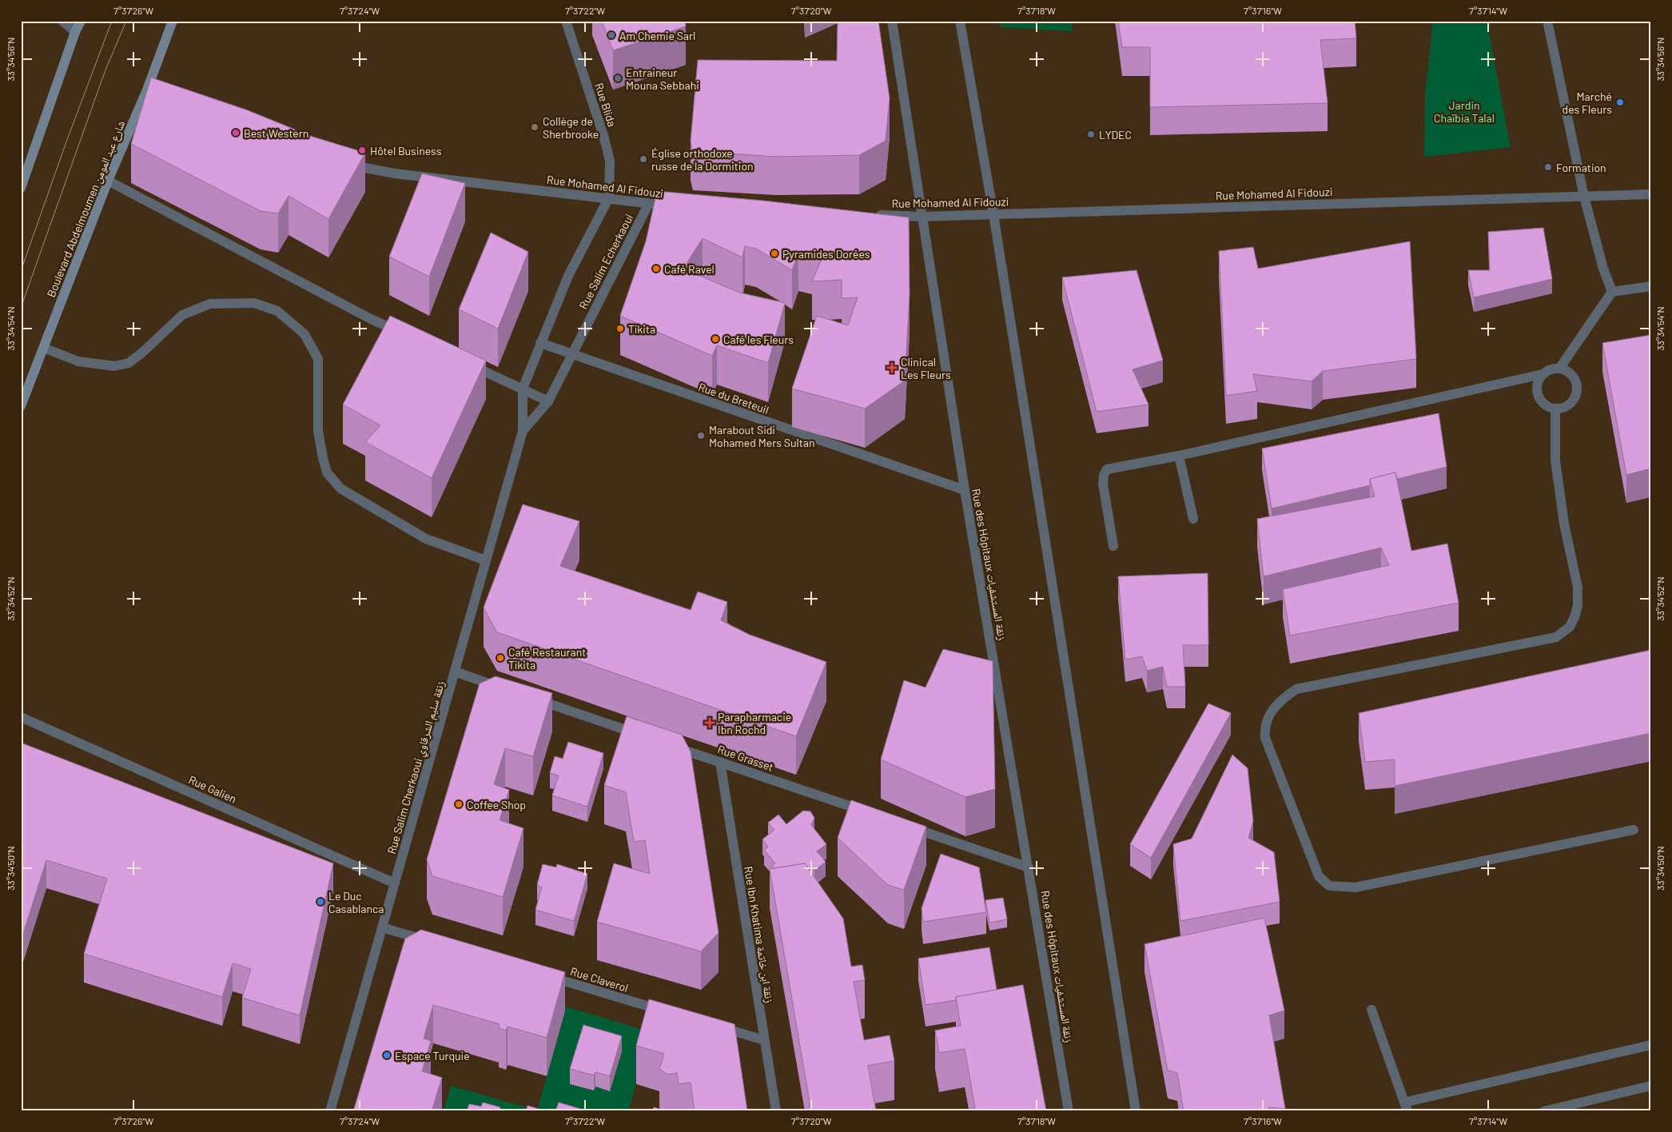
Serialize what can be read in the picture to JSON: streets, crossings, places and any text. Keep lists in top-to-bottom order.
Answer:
{
  "streets": {
    "main road": ["Boulevard Abdelmoumen شارع عبد المومن"],
    "street": [
      "Rue Blida",
      "Rue Mohamed Al Fidouzi",
      "Rue Salim Echerkaoui",
      "Rue du Breteuil",
      "Rue des Hôpitaux زنقة المستشفيات",
      "Rue Grasset",
      "Rue Salim Cherkaoui زنقة سليم الشرقاوي",
      "Rue Galien",
      "Rue Ibn Khatima زنقة ابن خاتمة",
      "Rue Claverol"
    ]
  },
  "crossings": [
    ["Rue Blida", "Rue Mohamed Al Fidouzi"],
    ["Rue Mohamed Al Fidouzi", "Rue Salim Echerkaoui"],
    ["Rue Mohamed Al Fidouzi", "Rue des Hôpitaux زنقة المستشفيات"],
    ["Rue Salim Echerkaoui", "Rue du Breteuil"],
    ["Rue Salim Echerkaoui", "Rue Salim Cherkaoui زنقة سليم الشرقاوي"],
    ["Rue du Breteuil", "Rue des Hôpitaux زنقة المستشفيات"],
    ["Rue Grasset", "Rue Ibn Khatima زنقة ابن خاتمة"],
    ["Rue Salim Cherkaoui زنقة سليم الشرقاوي", "Rue Galien"]
  ],
  "parks": ["Jardin Chaïbia Talal"],
  "places": {
    "other": [
      "Am Chemie Sarl",
      "Entraineur Mouna Sebbahi",
      "Marché des Fleurs",
      "Collège de Sherbrooke",
      "Best Western",
      "LYDEC",
      "Hôtel Business",
      "Église orthodoxe russe de la Dormition",
      "Formation",
      "Pyramides Dorées",
      "Café Ravel",
      "Tikita",
      "Café les Fleurs",
      "Marabout Sidi Mohamed Mers Sultan",
      "Café Restaurant Tikita",
      "Coffee Shop",
      "Le Duc Casablanca",
      "Espace Turquie"
    ],
    "health": ["Clinical Les Fleurs", "Parapharmacie Ibn Rochd"]
  },
  "coordinates": [
    "7°37'26\"W",
    "7°37'24\"W",
    "7°37'22\"W",
    "7°37'20\"W",
    "7°37'18\"W",
    "7°37'16\"W",
    "7°37'14\"W",
    "33°34'56\"N",
    "33°34'54\"N",
    "33°34'52\"N",
    "33°34'50\"N"
  ]
}
